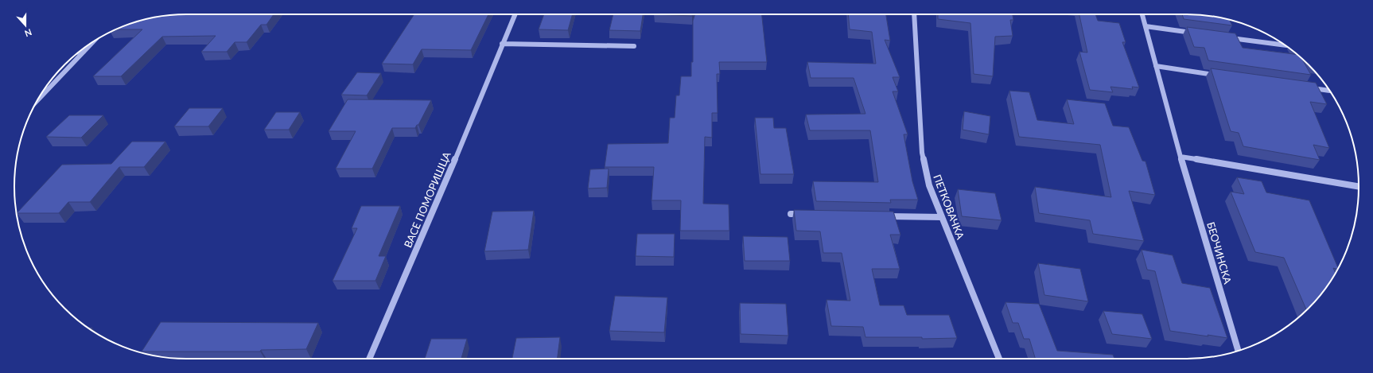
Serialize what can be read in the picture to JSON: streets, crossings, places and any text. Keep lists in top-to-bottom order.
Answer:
{
  "streets": {
    "street": ["ВАСЕ ПОМОРИШЦА", "ПЕТКОВАЧКА", "БЕОЧИНСКА"]
  },
  "north": "bottom"
}
